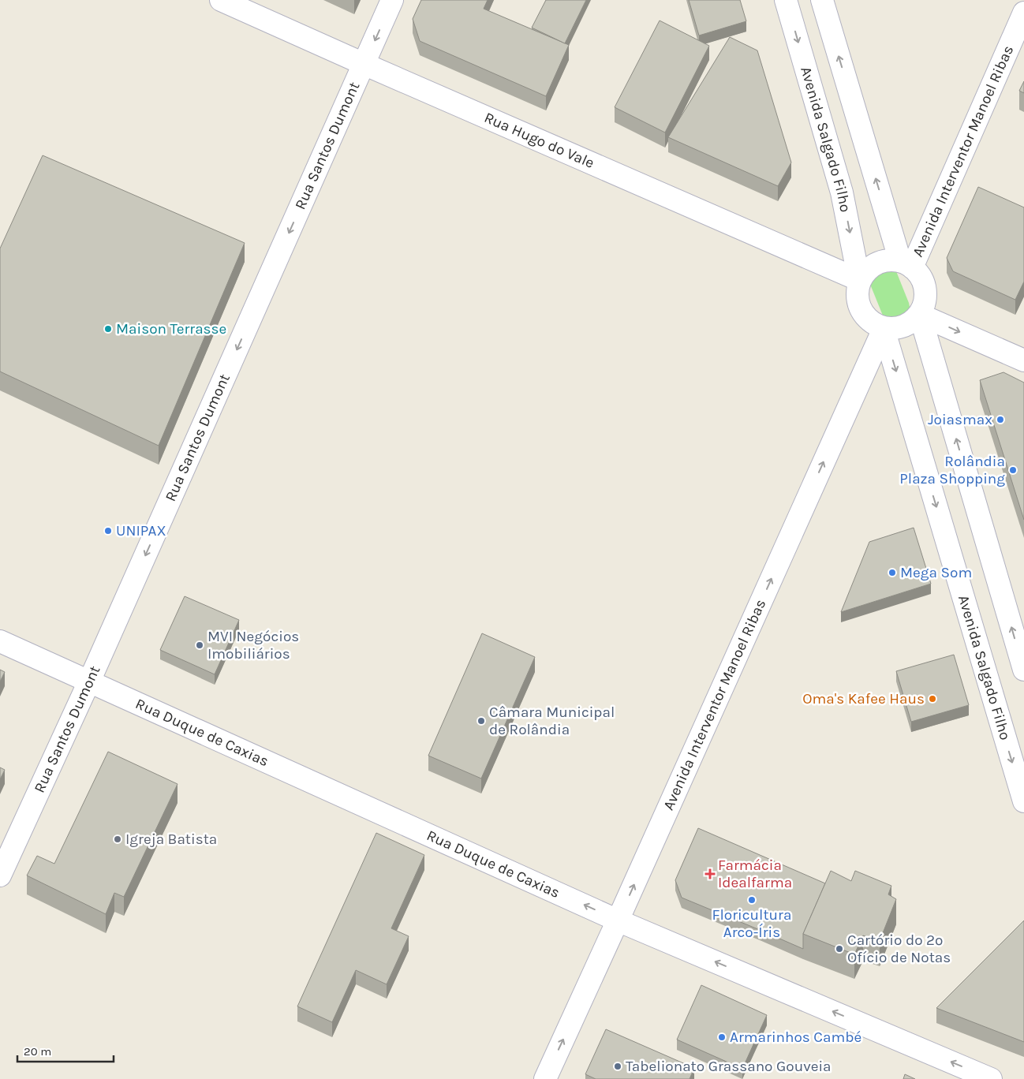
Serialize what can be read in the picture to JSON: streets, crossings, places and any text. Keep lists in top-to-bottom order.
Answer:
{
  "streets": {
    "street": [
      "Avenida Salgado Filho",
      "Rua Hugo do Vale",
      "Rua Santos Dumont",
      "Avenida Interventor Manoel Ribas",
      "Rua Duque de Caxias"
    ]
  },
  "crossings": [
    ["Avenida Salgado Filho", "Rua Hugo do Vale"],
    ["Avenida Salgado Filho", "Avenida Interventor Manoel Ribas"],
    ["Rua Hugo do Vale", "Rua Santos Dumont"],
    ["Rua Hugo do Vale", "Avenida Interventor Manoel Ribas"],
    ["Rua Santos Dumont", "Rua Duque de Caxias"],
    ["Avenida Interventor Manoel Ribas", "Rua Duque de Caxias"]
  ],
  "one_way": ["Rua Santos Dumont", "Avenida Interventor Manoel Ribas", "Rua Duque de Caxias"],
  "places": {
    "other": [
      "Maison Terrasse",
      "Joiasmax",
      "Rolândia Plaza Shopping",
      "UNIPAX",
      "Mega Som",
      "MVI Negócios Imobiliários",
      "Oma's Kafee Haus",
      "Câmara Municipal de Rolândia",
      "Igreja Batista",
      "Floricultura Arco-Íris",
      "Cartório do 2º Ofício de Notas",
      "Armarinhos Cambé",
      "Tabelionato Grassano Gouveia"
    ],
    "health": ["Farmácia Idealfarma"]
  },
  "scale_bar": "20 m"
}
